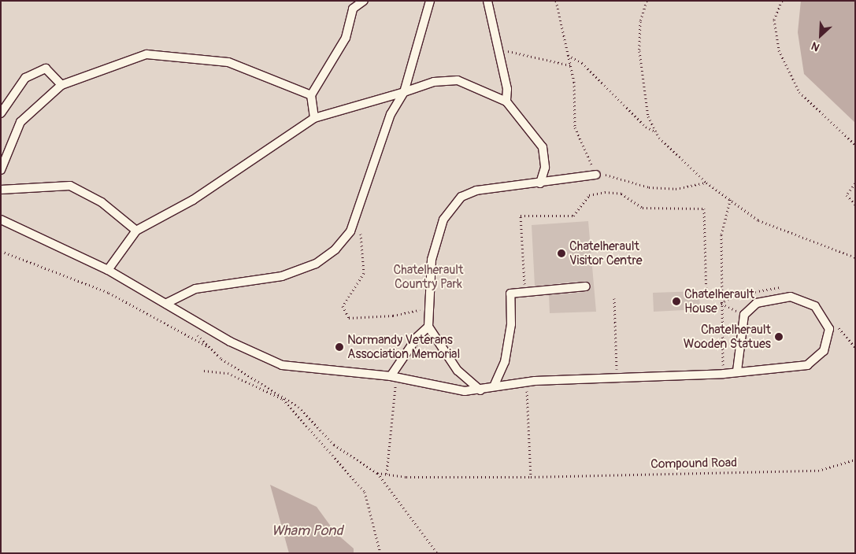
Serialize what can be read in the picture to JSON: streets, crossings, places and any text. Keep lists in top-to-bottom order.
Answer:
{
  "streets": {
    "path": ["Compound Road"]
  },
  "water": ["Wham Pond"],
  "parks": ["Chatelherault Country Park"],
  "places": [
    "Chatelherault Visitor Centre",
    "Chatelherault House",
    "Chatelherault Wooden Statues",
    "Normandy Veterans Association Memorial"
  ],
  "north": "bottom left"
}
